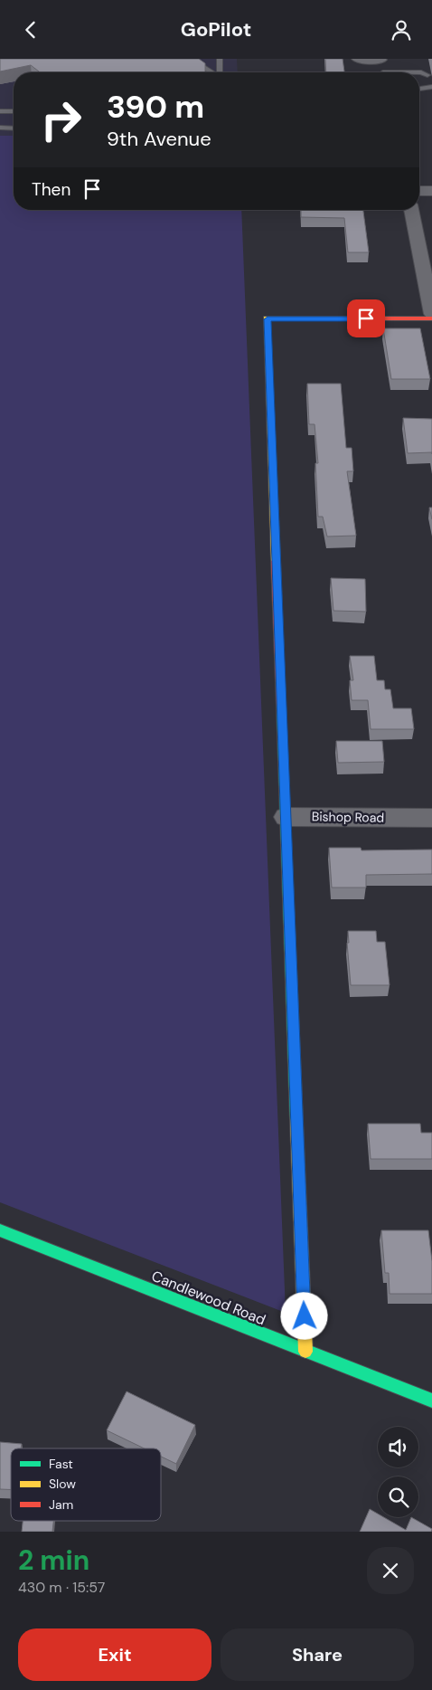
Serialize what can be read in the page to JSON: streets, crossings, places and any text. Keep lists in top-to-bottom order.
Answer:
{
  "streets": {
    "street": ["Bishop Road", "Candlewood Road"]
  },
  "legend": ["Fast", "Slow", "Jam"],
  "page": {
    "header": "GoPilot",
    "turn": ["390 m", "9th Avenue"],
    "then": "Then",
    "heading": ["2 min", "430 m · 15:57"],
    "buttons": ["Exit", "Share"]
  }
}
